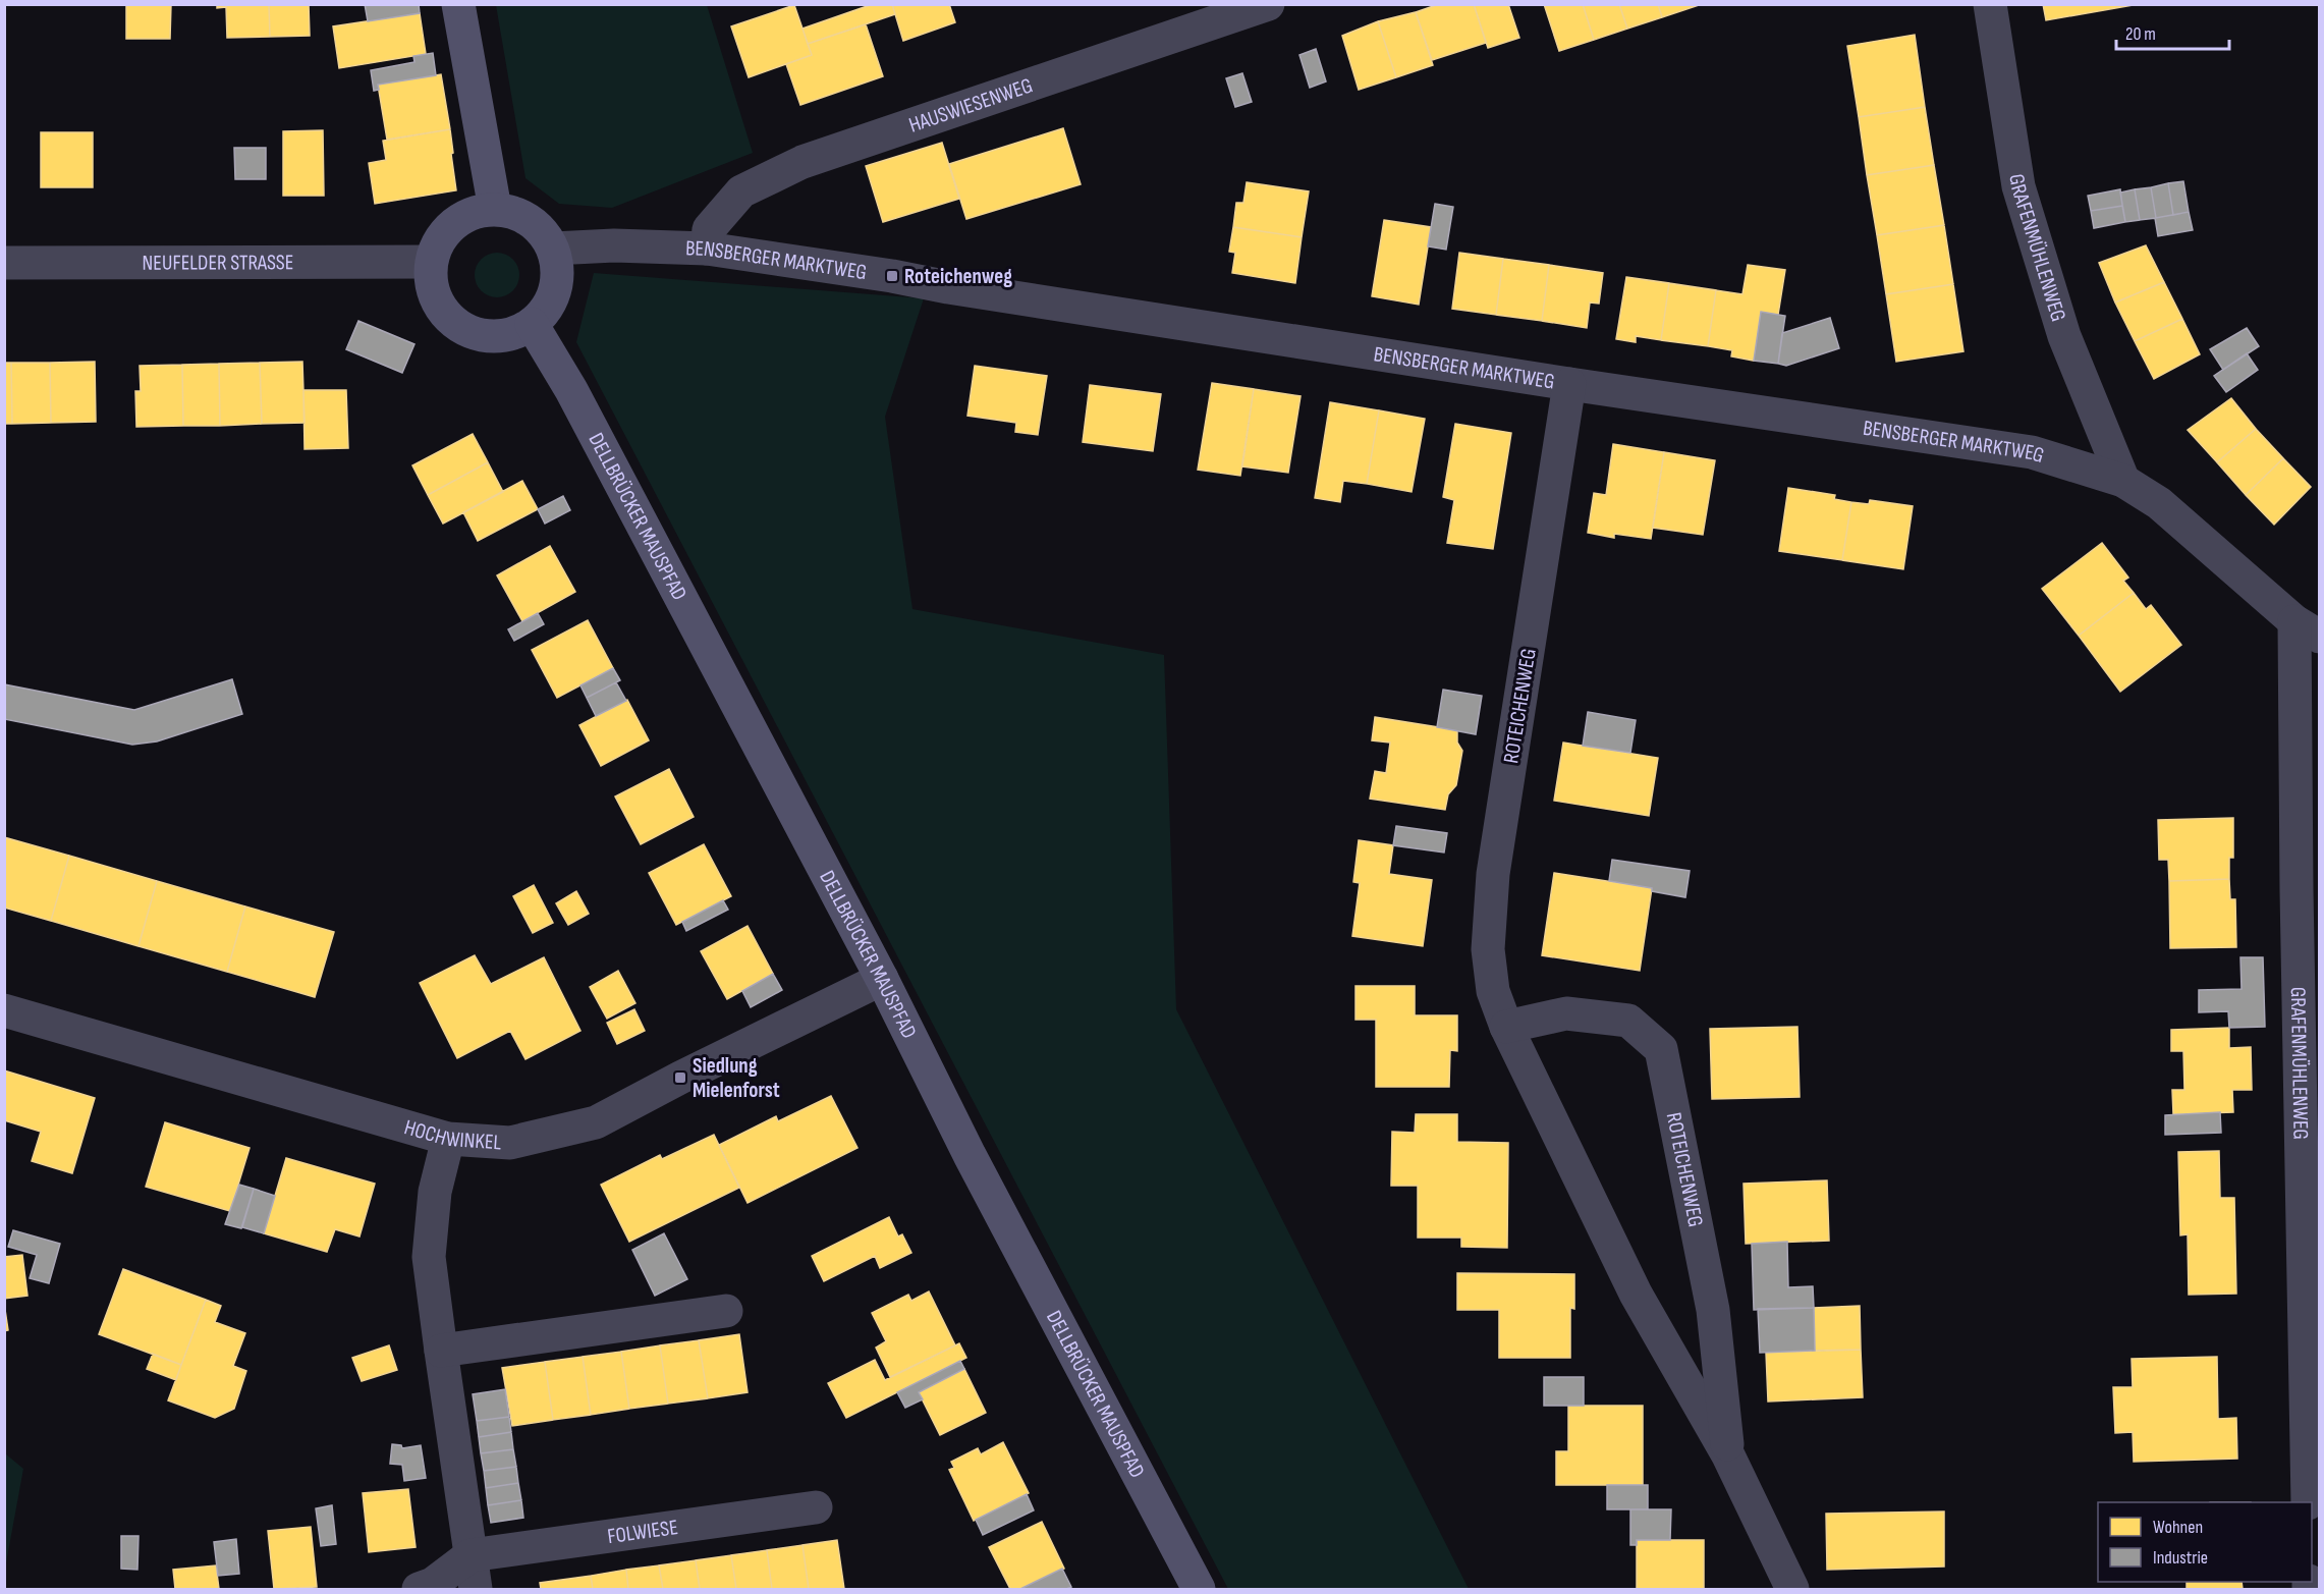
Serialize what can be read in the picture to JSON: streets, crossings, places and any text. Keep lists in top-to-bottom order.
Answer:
{
  "streets": {
    "main road": ["DELLBRÜCKER MAUSPFAD"],
    "street": [
      "HAUSWIESENWEG",
      "GRAFENMÜHLENWEG",
      "BENSBERGER MARKTWEG",
      "NEUFELDER STRASSE",
      "ROTEICHENWEG",
      "HOCHWINKEL",
      "FOLWIESE"
    ]
  },
  "crossings": [
    ["HAUSWIESENWEG", "BENSBERGER MARKTWEG"],
    ["GRAFENMÜHLENWEG", "BENSBERGER MARKTWEG"],
    ["BENSBERGER MARKTWEG", "NEUFELDER STRASSE"],
    ["BENSBERGER MARKTWEG", "DELLBRÜCKER MAUSPFAD"],
    ["BENSBERGER MARKTWEG", "ROTEICHENWEG"],
    ["NEUFELDER STRASSE", "DELLBRÜCKER MAUSPFAD"],
    ["DELLBRÜCKER MAUSPFAD", "HOCHWINKEL"]
  ],
  "places": {
    "transit": ["Roteichenweg", "Siedlung Mielenforst"]
  },
  "legend": ["Wohnen", "Industrie"],
  "scale_bar": "20 m"
}
